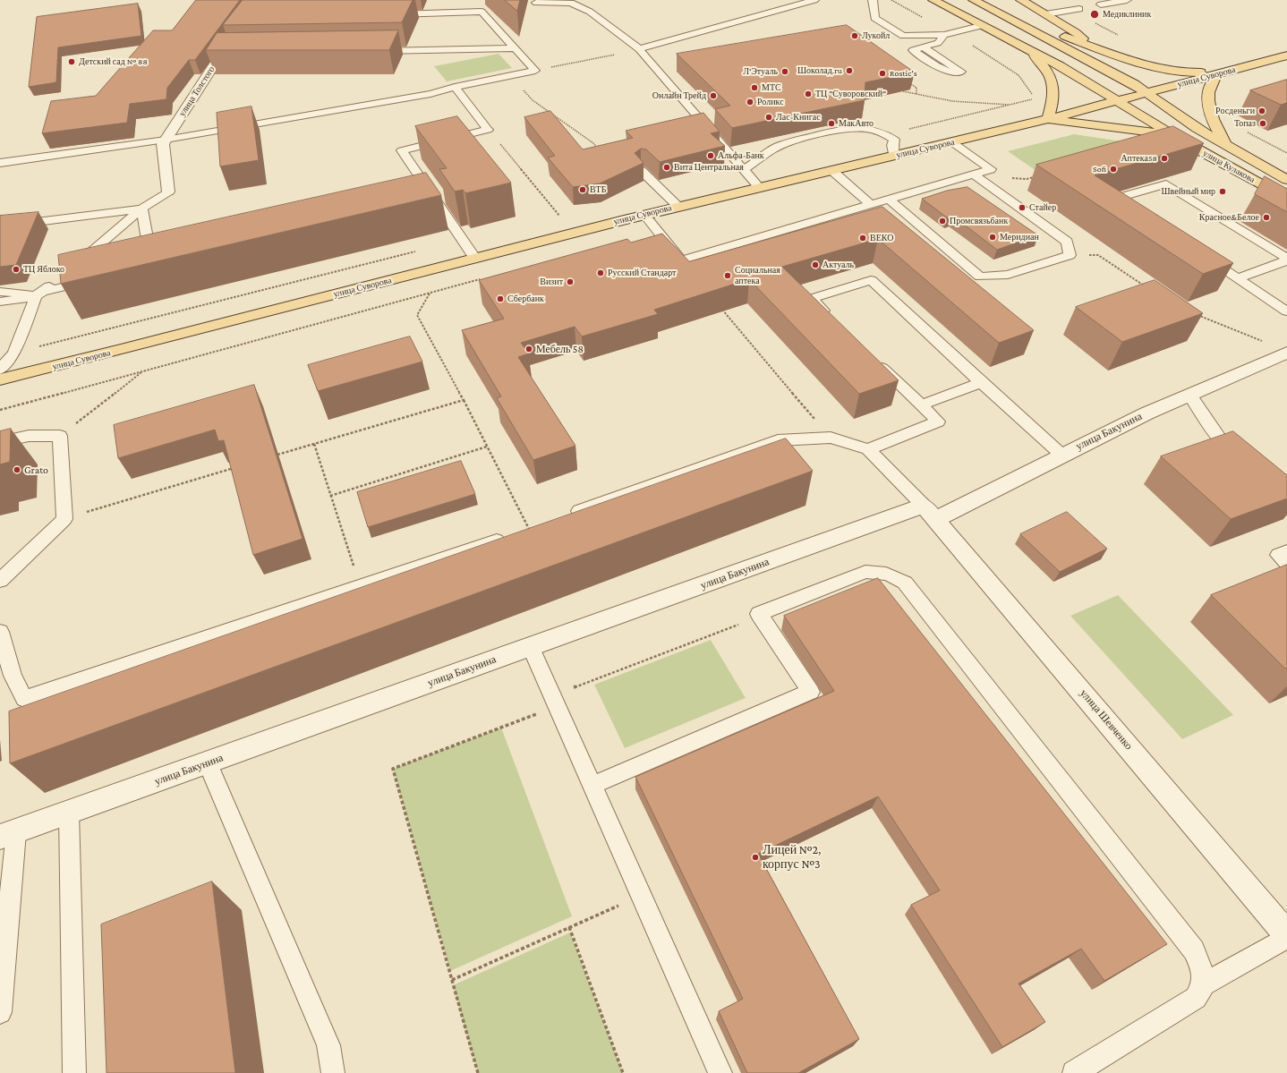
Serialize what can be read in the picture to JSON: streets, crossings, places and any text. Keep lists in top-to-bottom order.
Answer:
{
  "streets": {
    "main road": ["улица Суворова", "улица Кулакова"],
    "street": ["улица Толстого", "улица Бакунина", "улица Шевченко"]
  },
  "crossings": [
    ["улица Суворова", "улица Кулакова"],
    ["улица Бакунина", "улица Шевченко"]
  ],
  "places": [
    "Медиклиник",
    "Лукойл",
    "Детский сад № 88",
    "Шоколад.ru",
    "Л'Этуаль",
    "Rostic's",
    "МТС",
    "ТЦ \"Суворовский\"",
    "Онлайн Трейд",
    "Роликс",
    "Росденьги",
    "Лас-Книгас",
    "МакАвто",
    "Топаз",
    "Альфа-Банк",
    "Аптека58",
    "Вита Центральная",
    "Sofi",
    "ВТБ",
    "Швейный мир",
    "Стайер",
    "Красное&Белое",
    "Промсвязьбанк",
    "Меридиан",
    "ВЕКО",
    "Актуаль",
    "ТЦ Яблоко",
    "Русский Стандарт",
    "Социальная аптека",
    "Визит",
    "Сбербанк",
    "Мебель 58",
    "Grato",
    "Лицей №2, корпус №3"
  ]
}
